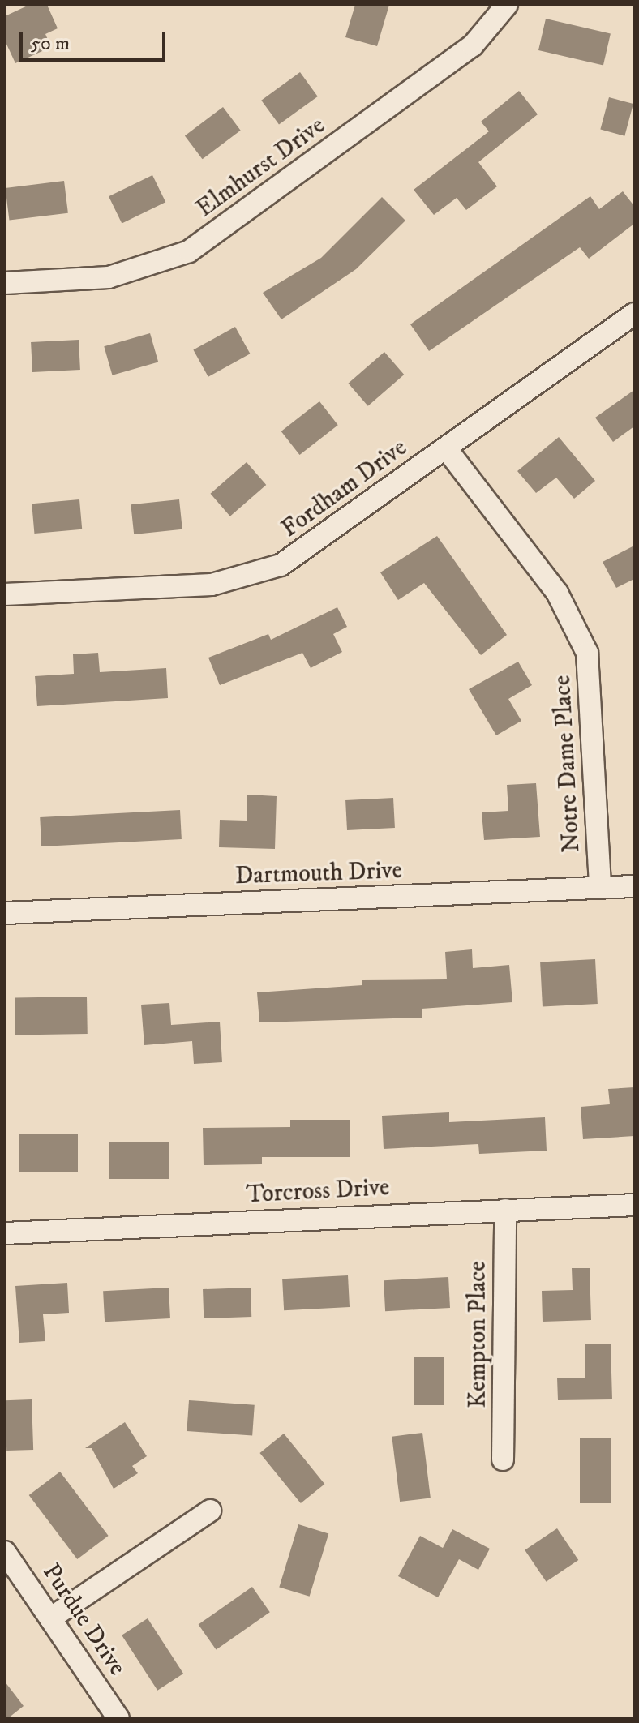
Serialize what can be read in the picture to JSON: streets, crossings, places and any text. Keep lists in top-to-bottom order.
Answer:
{
  "streets": {
    "street": [
      "Elmhurst Drive",
      "Fordham Drive",
      "Notre Dame Place",
      "Dartmouth Drive",
      "Torcross Drive",
      "Kempton Place",
      "Purdue Drive"
    ]
  },
  "crossings": [
    ["Fordham Drive", "Notre Dame Place"],
    ["Notre Dame Place", "Dartmouth Drive"],
    ["Torcross Drive", "Kempton Place"]
  ],
  "scale_bar": "50 m"
}
